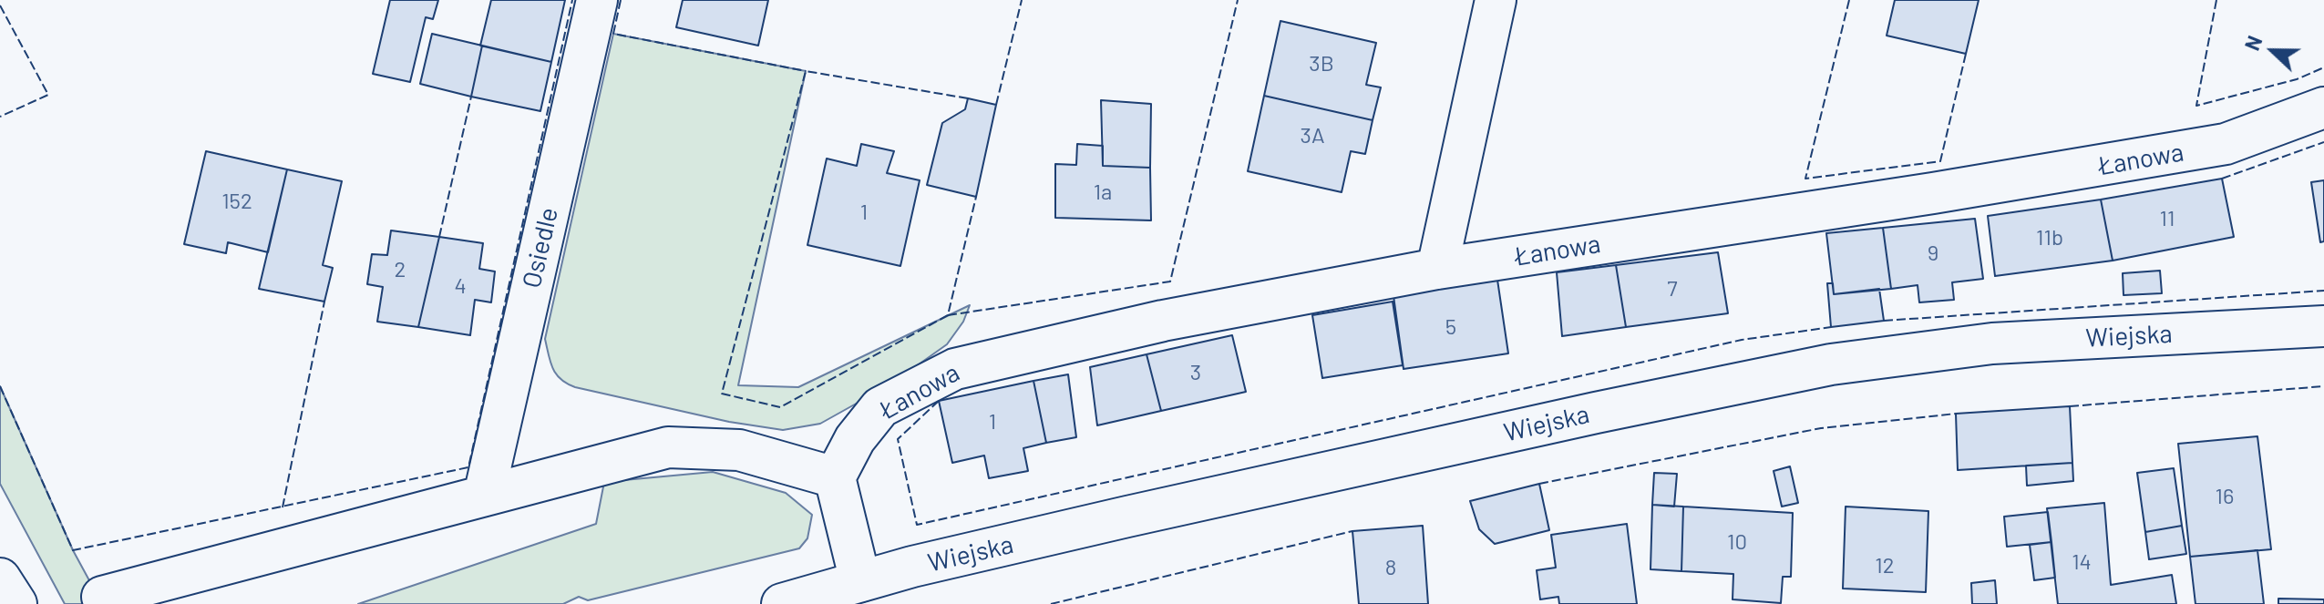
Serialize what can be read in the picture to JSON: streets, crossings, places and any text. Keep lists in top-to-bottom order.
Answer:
{
  "streets": {
    "street": ["Łanowa", "Osiedle", "Wiejska"]
  },
  "house_numbers": [
    "3B",
    "3A",
    "1a",
    "152",
    "1",
    "11",
    "11b",
    "9",
    "2",
    "4",
    "7",
    "5",
    "3",
    "1",
    "16",
    "10",
    "14",
    "12",
    "8"
  ],
  "north": "left"
}
